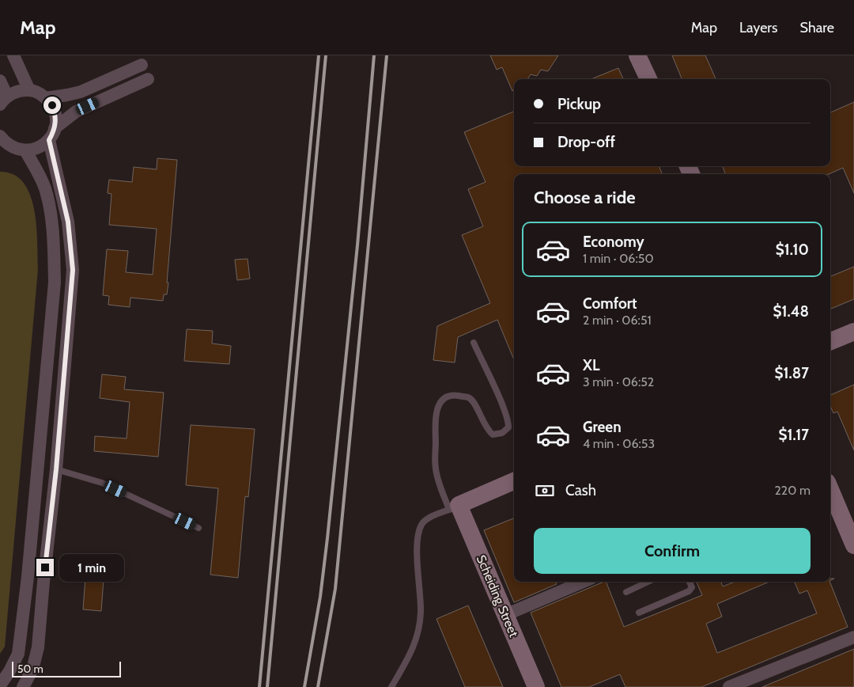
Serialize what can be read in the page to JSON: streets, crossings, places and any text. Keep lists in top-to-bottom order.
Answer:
{
  "streets": {
    "main road": ["Scheiding Street"]
  },
  "scale_bar": "50 m",
  "page": {
    "header": "Map",
    "nav": ["Map", "Layers", "Share"],
    "banner": ["Pickup", "Drop-off"],
    "heading": "Choose a ride",
    "list": [
      {
        "name": "Economy",
        "note": "1 min · 06:50",
        "value": "$1.10"
      },
      {
        "name": "Comfort",
        "note": "2 min · 06:51",
        "value": "$1.48"
      },
      {
        "name": "XL",
        "note": "3 min · 06:52",
        "value": "$1.87"
      },
      {
        "name": "Green",
        "note": "4 min · 06:53",
        "value": "$1.17"
      }
    ],
    "pay": ["Cash", "220 m"],
    "buttons": "Confirm",
    "bubble": "1 min",
    "scale": "50 m"
  }
}
